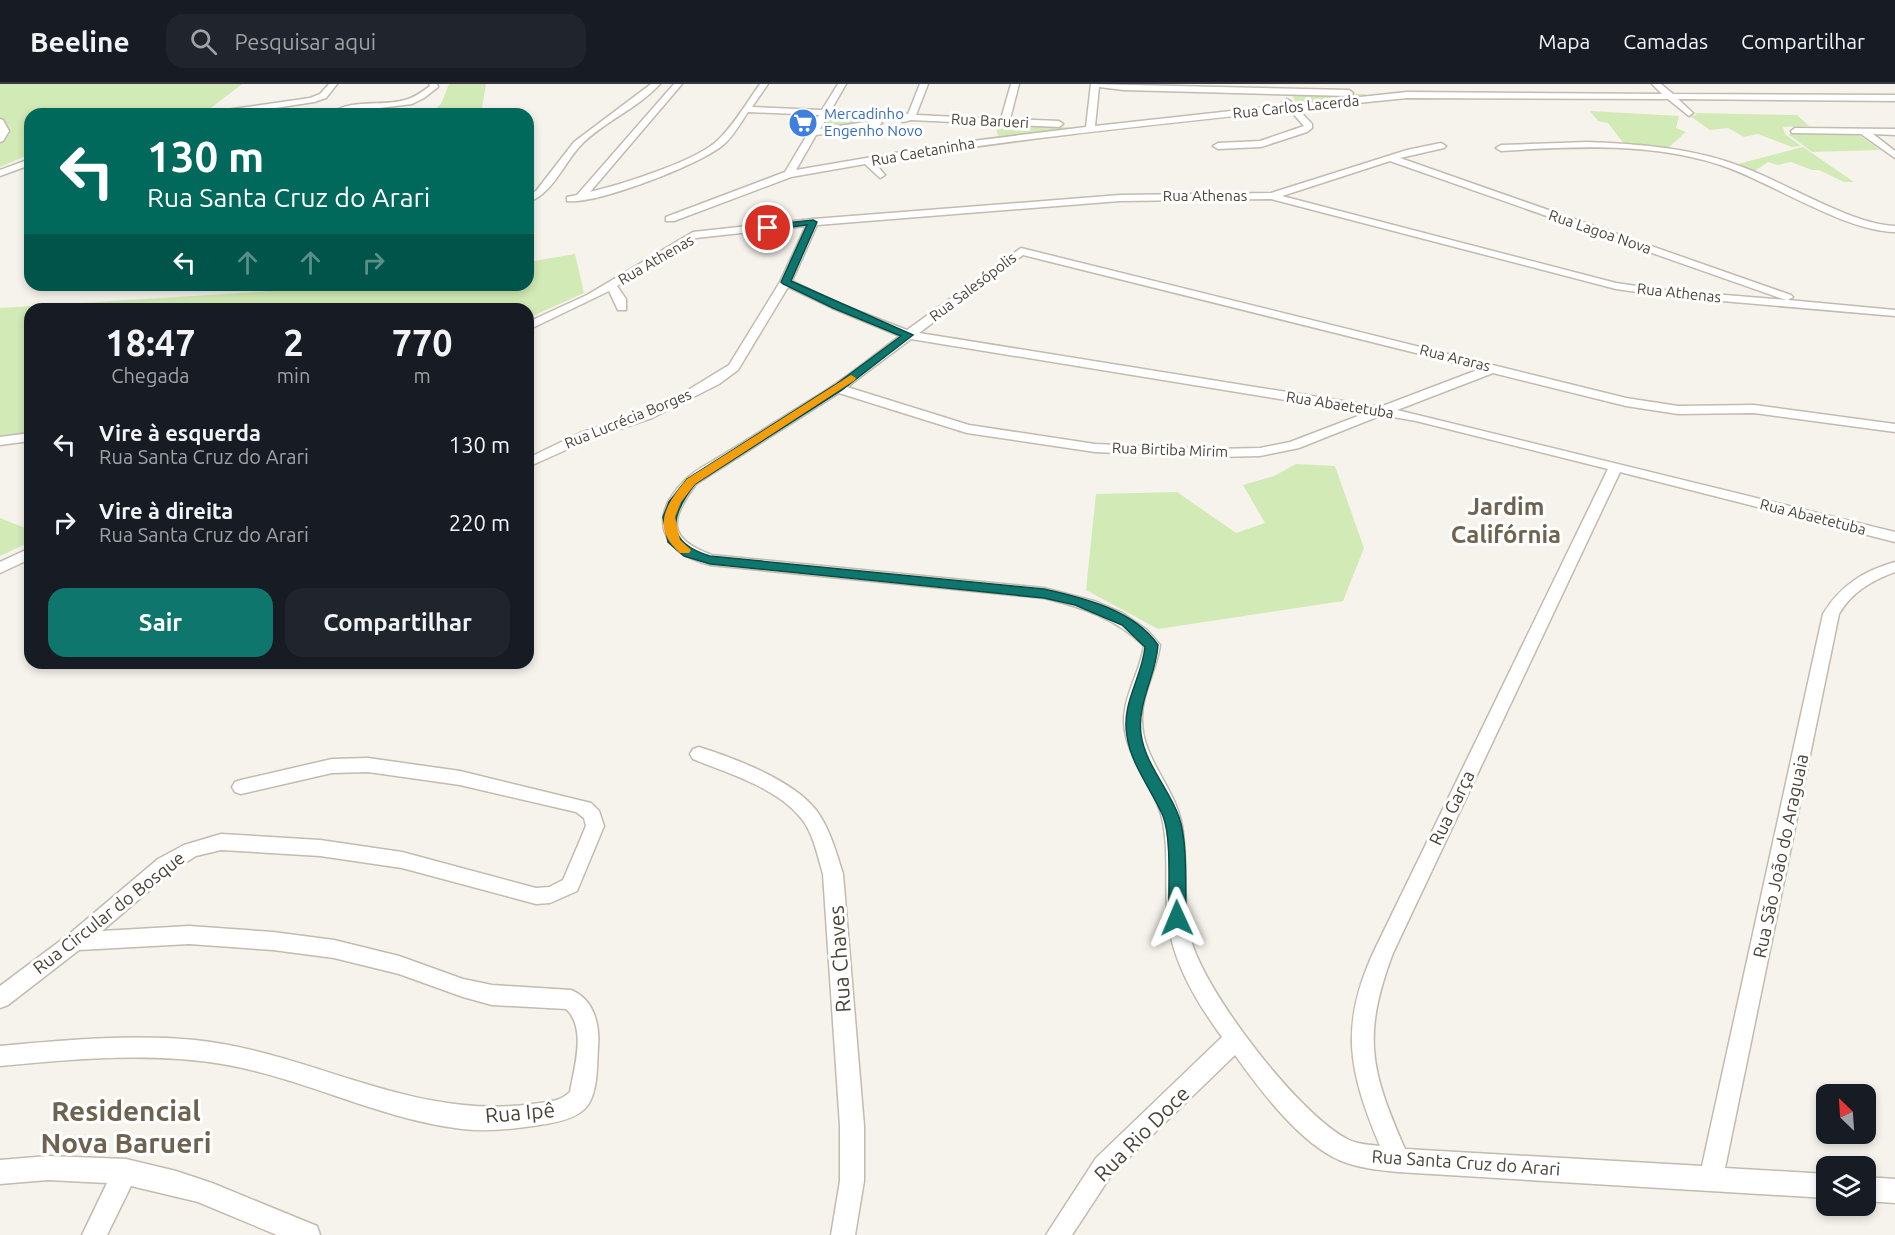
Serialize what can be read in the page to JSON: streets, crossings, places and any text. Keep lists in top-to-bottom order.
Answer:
{
  "streets": {
    "street": [
      "Rua Carlos Lacerda",
      "Rua Barueri",
      "Rua Caetaninha",
      "Rua Athenas",
      "Rua Lagoa Nova",
      "Rua Salesópolis",
      "Rua Araras",
      "Rua Abaetetuba",
      "Rua Lucrécia Borges",
      "Rua Birtiba Mirim",
      "Rua Garça",
      "Rua São João do Araguaia",
      "Rua Circular do Bosque",
      "Rua Chaves",
      "Rua Ipê",
      "Rua Rio Doce",
      "Rua Santa Cruz do Arari"
    ]
  },
  "crossings": [
    ["Rua Carlos Lacerda", "Rua Barueri"],
    ["Rua Carlos Lacerda", "Rua Caetaninha"],
    ["Rua Barueri", "Rua Caetaninha"],
    ["Rua Caetaninha", "Rua Athenas"],
    ["Rua Athenas", "Rua Lagoa Nova"],
    ["Rua Athenas", "Rua Lucrécia Borges"],
    ["Rua Salesópolis", "Rua Araras"],
    ["Rua Salesópolis", "Rua Abaetetuba"],
    ["Rua Salesópolis", "Rua Birtiba Mirim"],
    ["Rua Salesópolis", "Rua Santa Cruz do Arari"],
    ["Rua Araras", "Rua Birtiba Mirim"],
    ["Rua Abaetetuba", "Rua Lucrécia Borges"],
    ["Rua Abaetetuba", "Rua Birtiba Mirim"],
    ["Rua Abaetetuba", "Rua Garça"],
    ["Rua Birtiba Mirim", "Rua Santa Cruz do Arari"],
    ["Rua Garça", "Rua Santa Cruz do Arari"],
    ["Rua São João do Araguaia", "Rua Santa Cruz do Arari"],
    ["Rua Circular do Bosque", "Rua Ipê"],
    ["Rua Rio Doce", "Rua Santa Cruz do Arari"]
  ],
  "districts": ["Jardim Califórnia", "Residencial Nova Barueri"],
  "places": {
    "supermarket": ["Mercadinho Engenho Novo"]
  },
  "north": "top left",
  "page": {
    "header": "Beeline",
    "search": "Pesquisar aqui",
    "nav": ["Mapa", "Camadas", "Compartilhar"],
    "turn": ["130 m", "Rua Santa Cruz do Arari"],
    "eta": [
      "18:47",
      "Chegada",
      "2",
      "min",
      "770",
      "m"
    ],
    "list": [
      {
        "name": "Vire à esquerda",
        "note": "Rua Santa Cruz do Arari",
        "value": "130 m"
      },
      {
        "name": "Vire à direita",
        "note": "Rua Santa Cruz do Arari",
        "value": "220 m"
      }
    ],
    "buttons": ["Sair", "Compartilhar"]
  }
}
